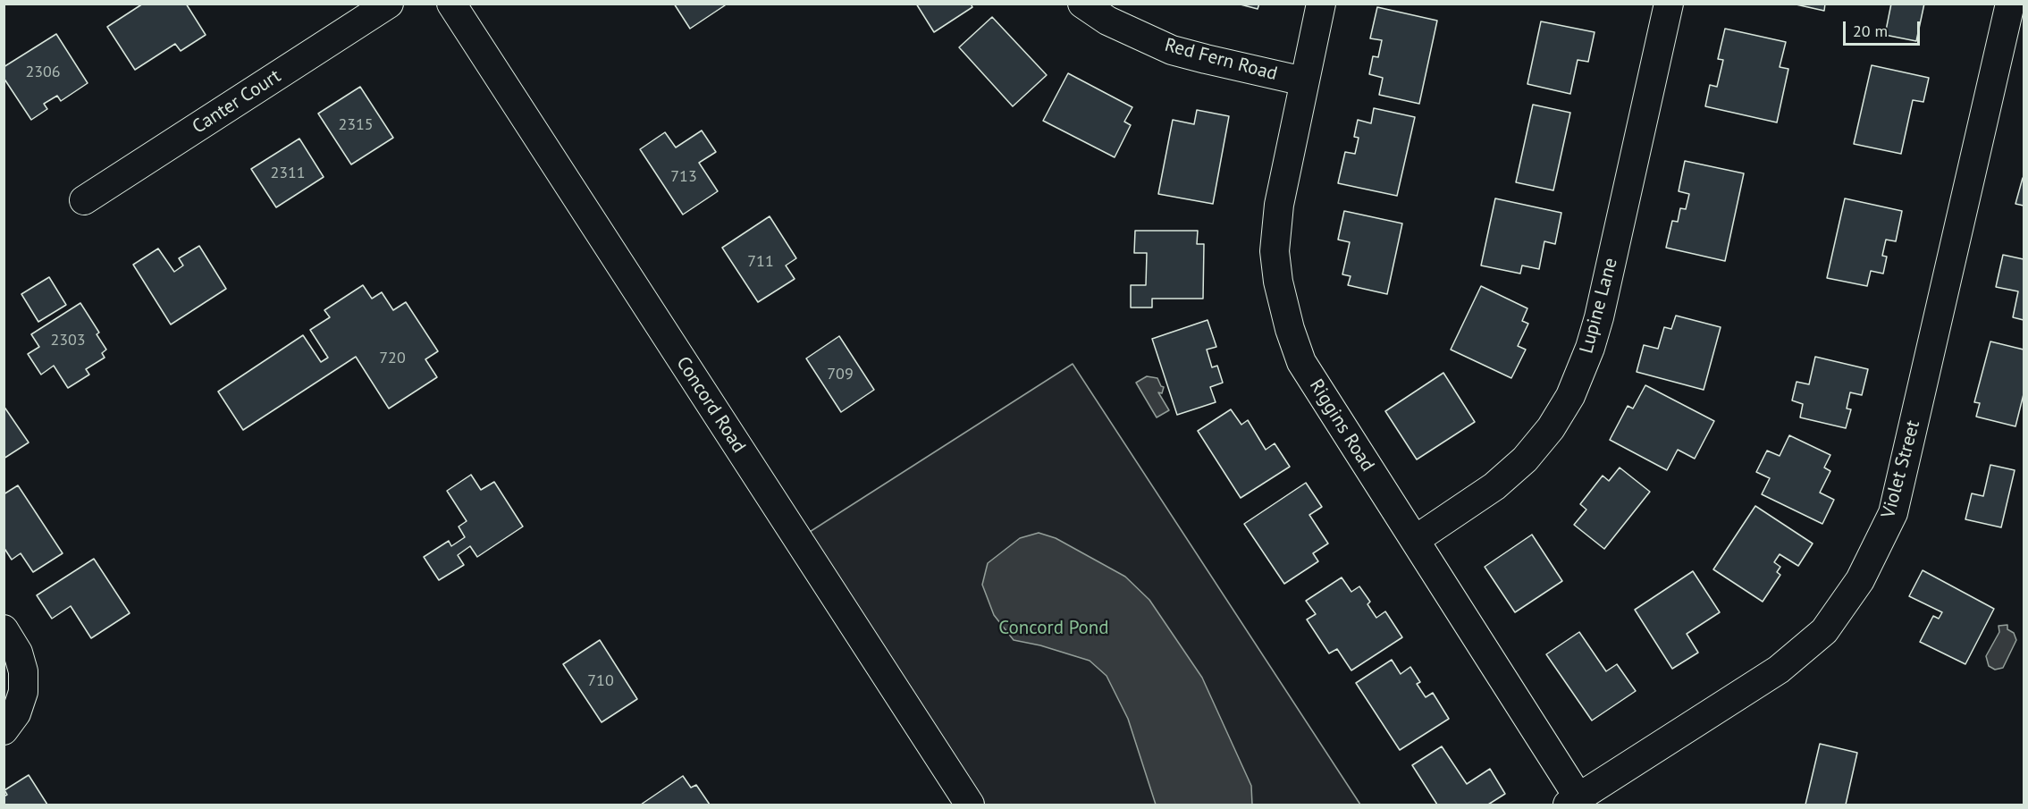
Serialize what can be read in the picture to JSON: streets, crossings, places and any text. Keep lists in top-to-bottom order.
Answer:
{
  "streets": {
    "street": [
      "Red Fern Road",
      "Canter Court",
      "Lupine Lane",
      "Concord Road",
      "Riggins Road",
      "Violet Street"
    ]
  },
  "crossings": [
    ["Red Fern Road", "Riggins Road"],
    ["Lupine Lane", "Riggins Road"],
    ["Riggins Road", "Violet Street"]
  ],
  "parks": ["Concord Pond"],
  "house_numbers": [
    "2306",
    "2315",
    "2311",
    "713",
    "711",
    "2303",
    "720",
    "709",
    "710"
  ],
  "scale_bar": "20 m"
}
